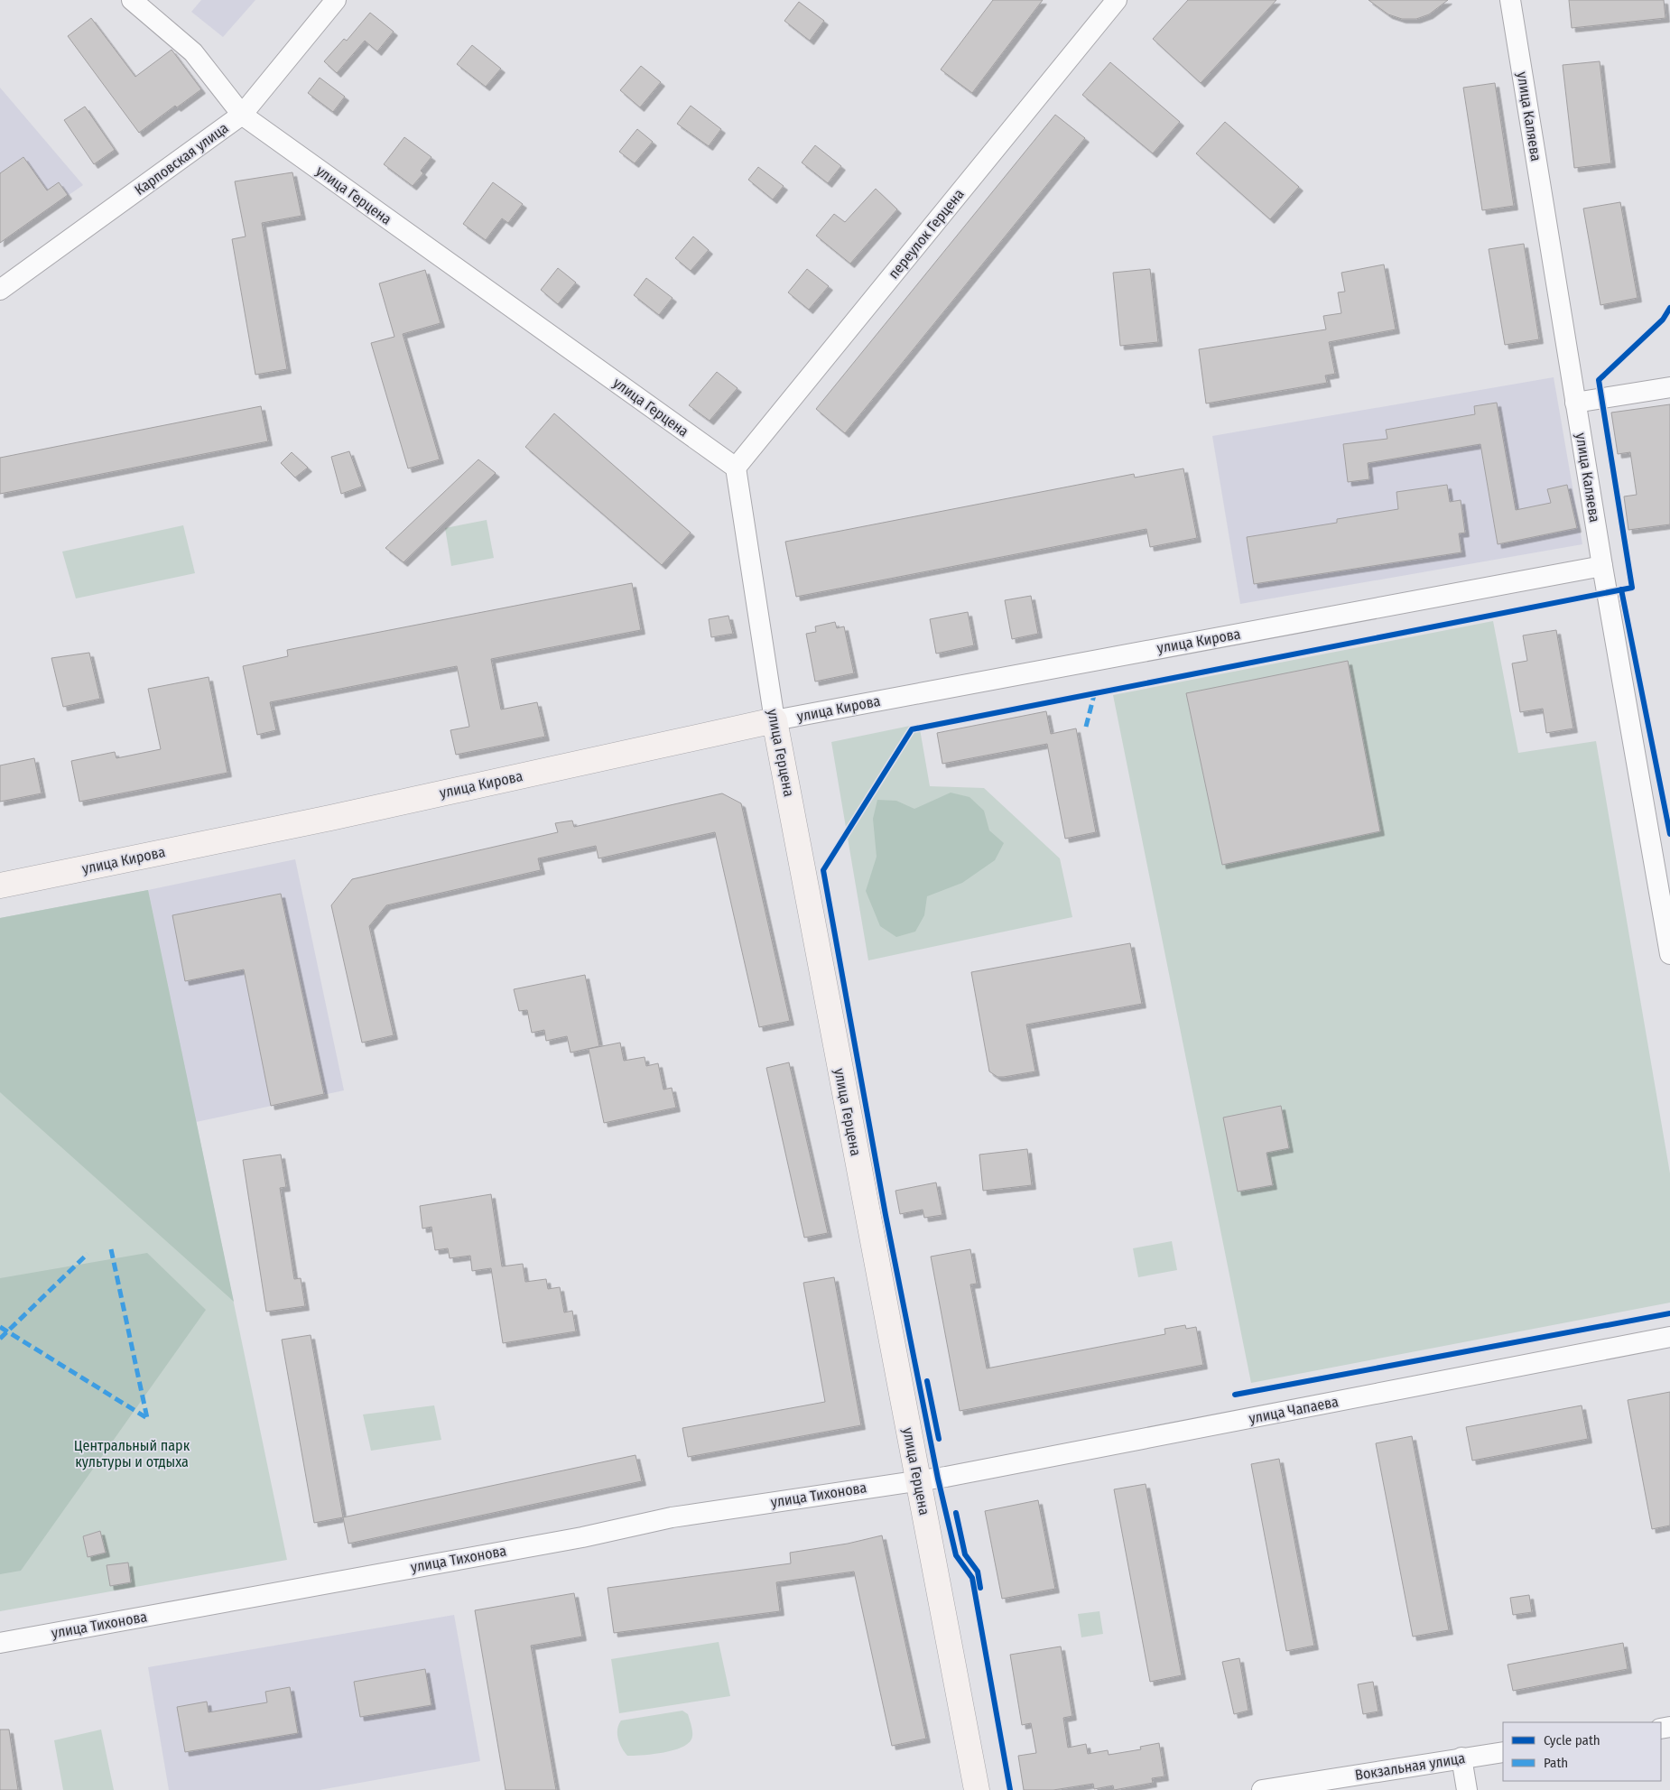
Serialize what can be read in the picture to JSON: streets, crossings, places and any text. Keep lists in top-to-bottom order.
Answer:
{
  "streets": {
    "street": [
      "улица Каляева",
      "Карповская улица",
      "улица Герцена",
      "переулок Герцена",
      "улица Кирова",
      "улица Чапаева",
      "улица Тихонова",
      "Вокзальная улица"
    ]
  },
  "crossings": [
    ["улица Каляева", "улица Кирова"],
    ["Карповская улица", "улица Герцена"],
    ["улица Герцена", "переулок Герцена"],
    ["улица Герцена", "улица Кирова"],
    ["улица Герцена", "улица Чапаева"],
    ["улица Герцена", "улица Тихонова"],
    ["улица Чапаева", "улица Тихонова"]
  ],
  "parks": ["Центральный парк культуры и отдыха"],
  "legend": ["Cycle path", "Path"]
}
